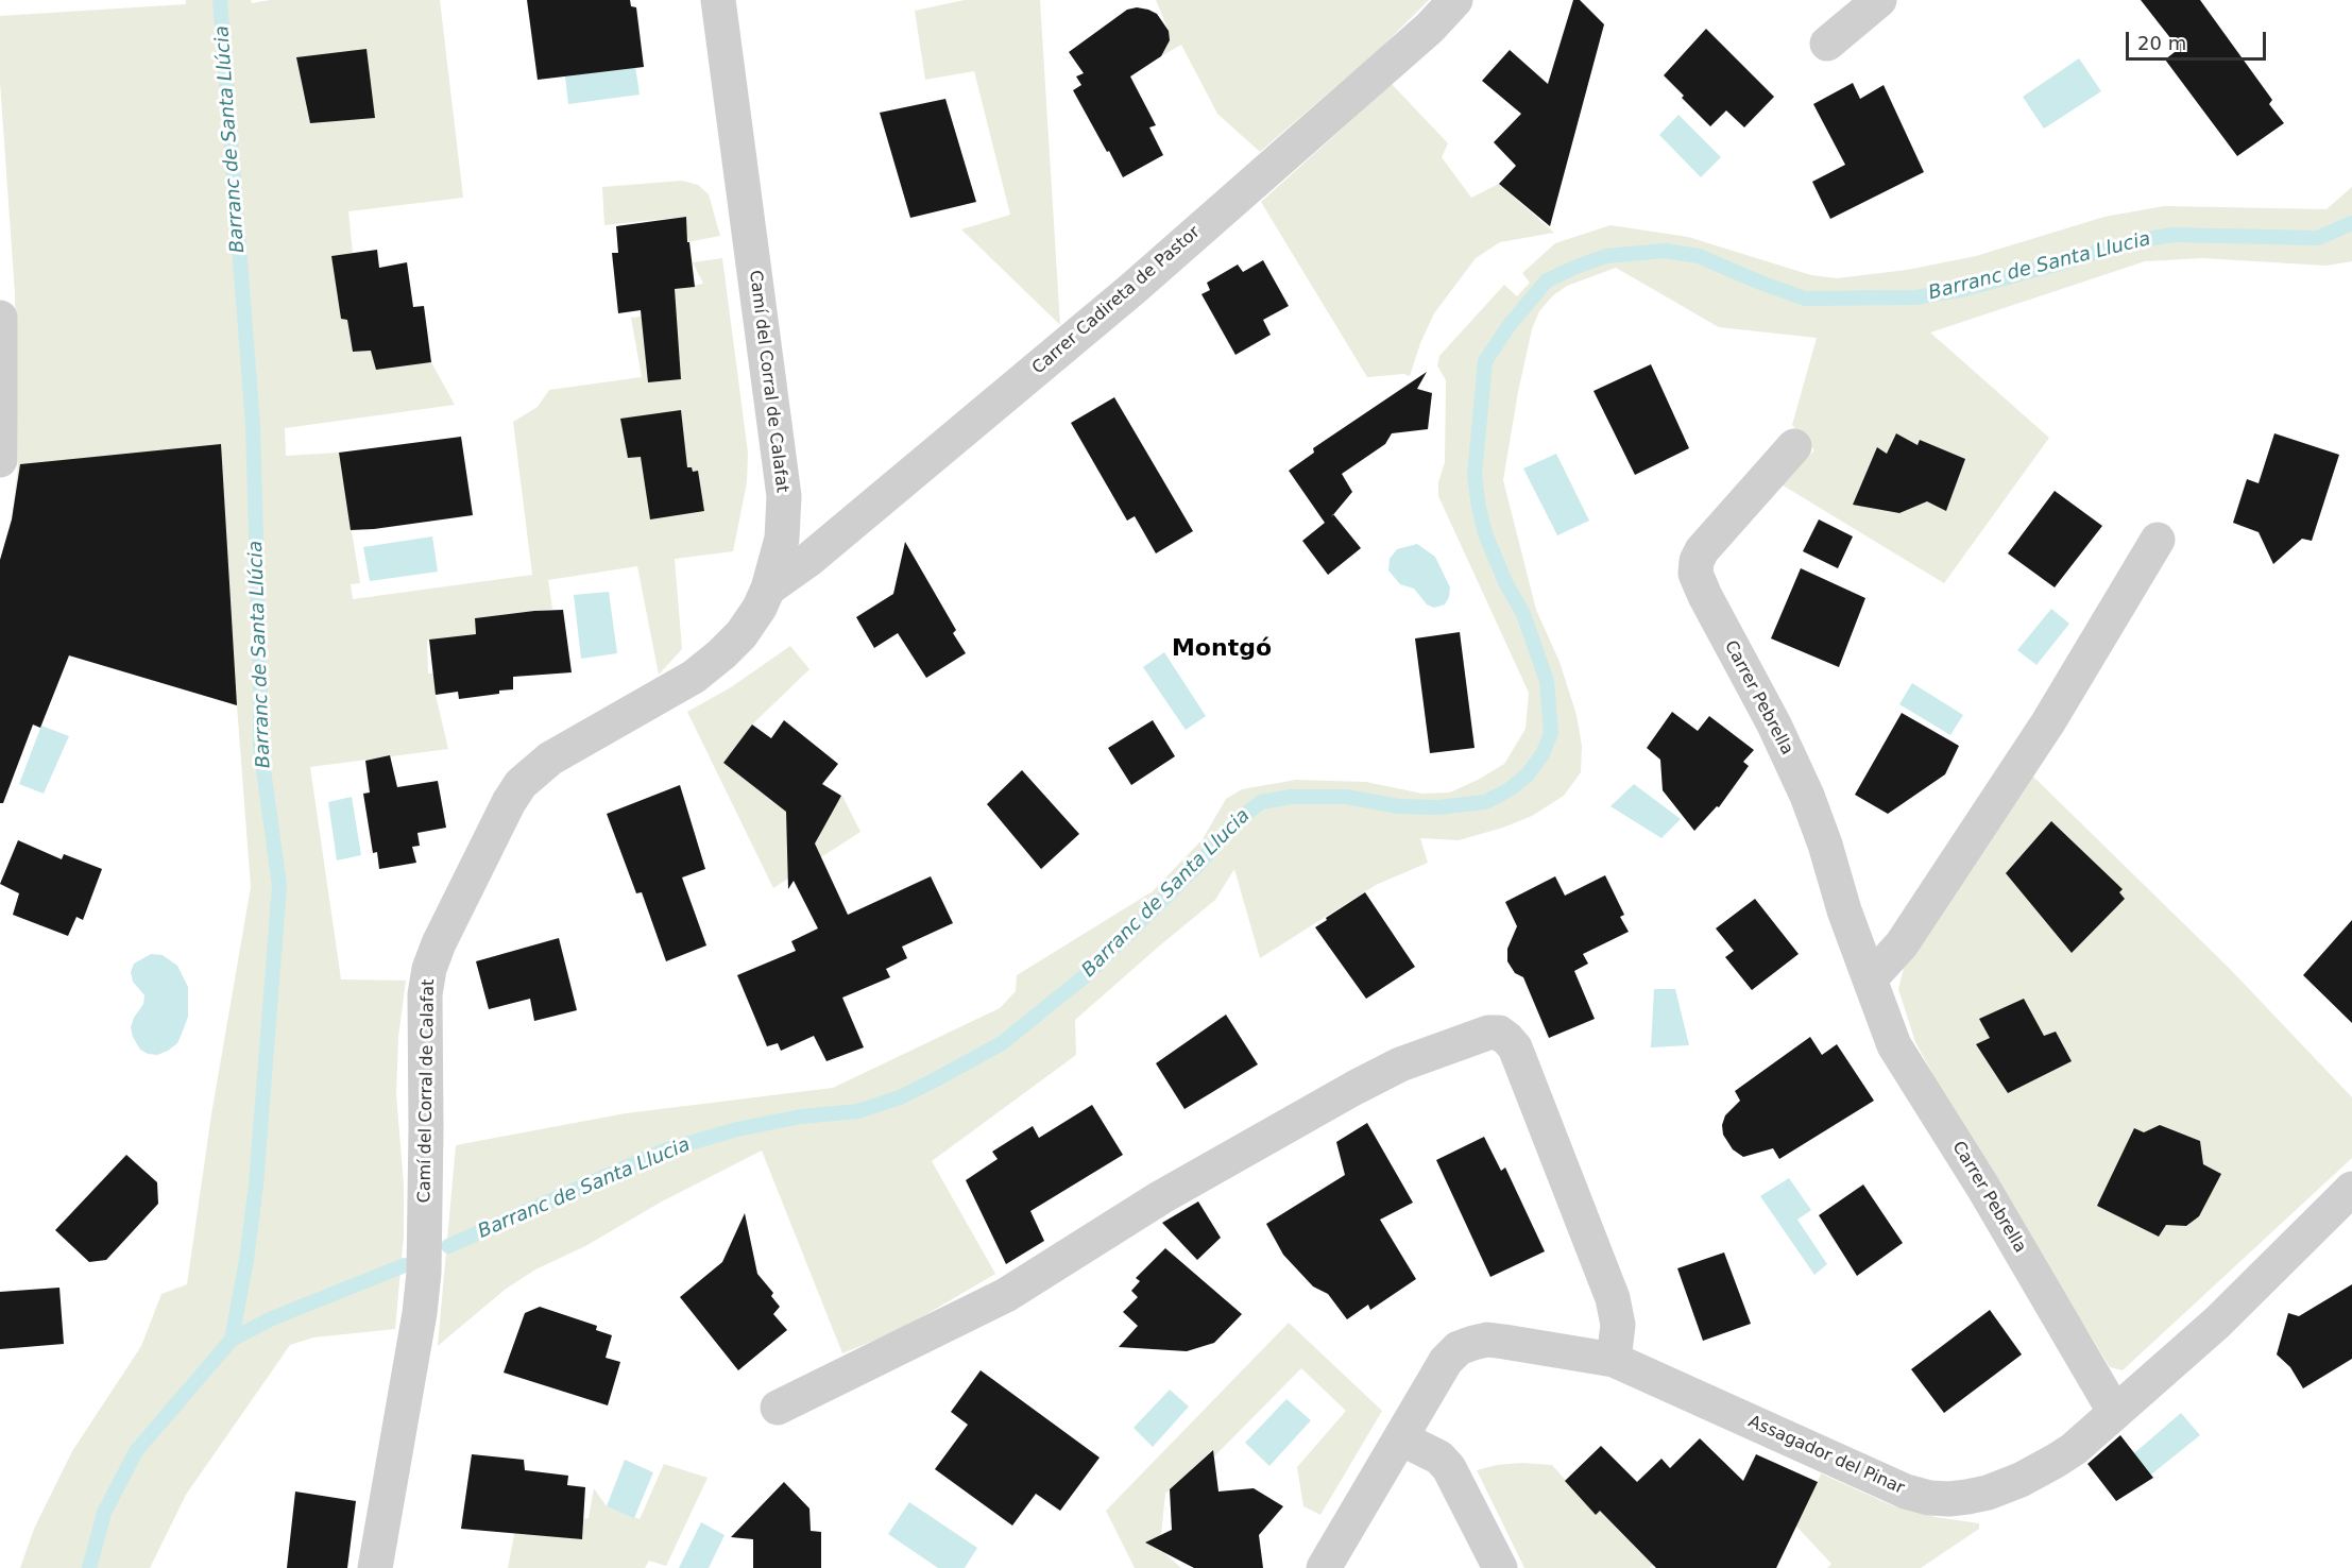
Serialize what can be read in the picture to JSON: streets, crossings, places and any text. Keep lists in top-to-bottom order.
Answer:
{
  "streets": {
    "street": [
      "Carrer Cadireta de Pastor",
      "Camí del Corral de Calafat",
      "Carrer Pebrella",
      "Assagador del Pinar"
    ]
  },
  "crossings": [
    ["Carrer Cadireta de Pastor", "Camí del Corral de Calafat"],
    ["Carrer Pebrella", "Assagador del Pinar"]
  ],
  "districts": ["Montgó"],
  "water": ["Barranc de Santa Llúcia", "Barranc de Santa Llucia"],
  "scale_bar": "20 m"
}
